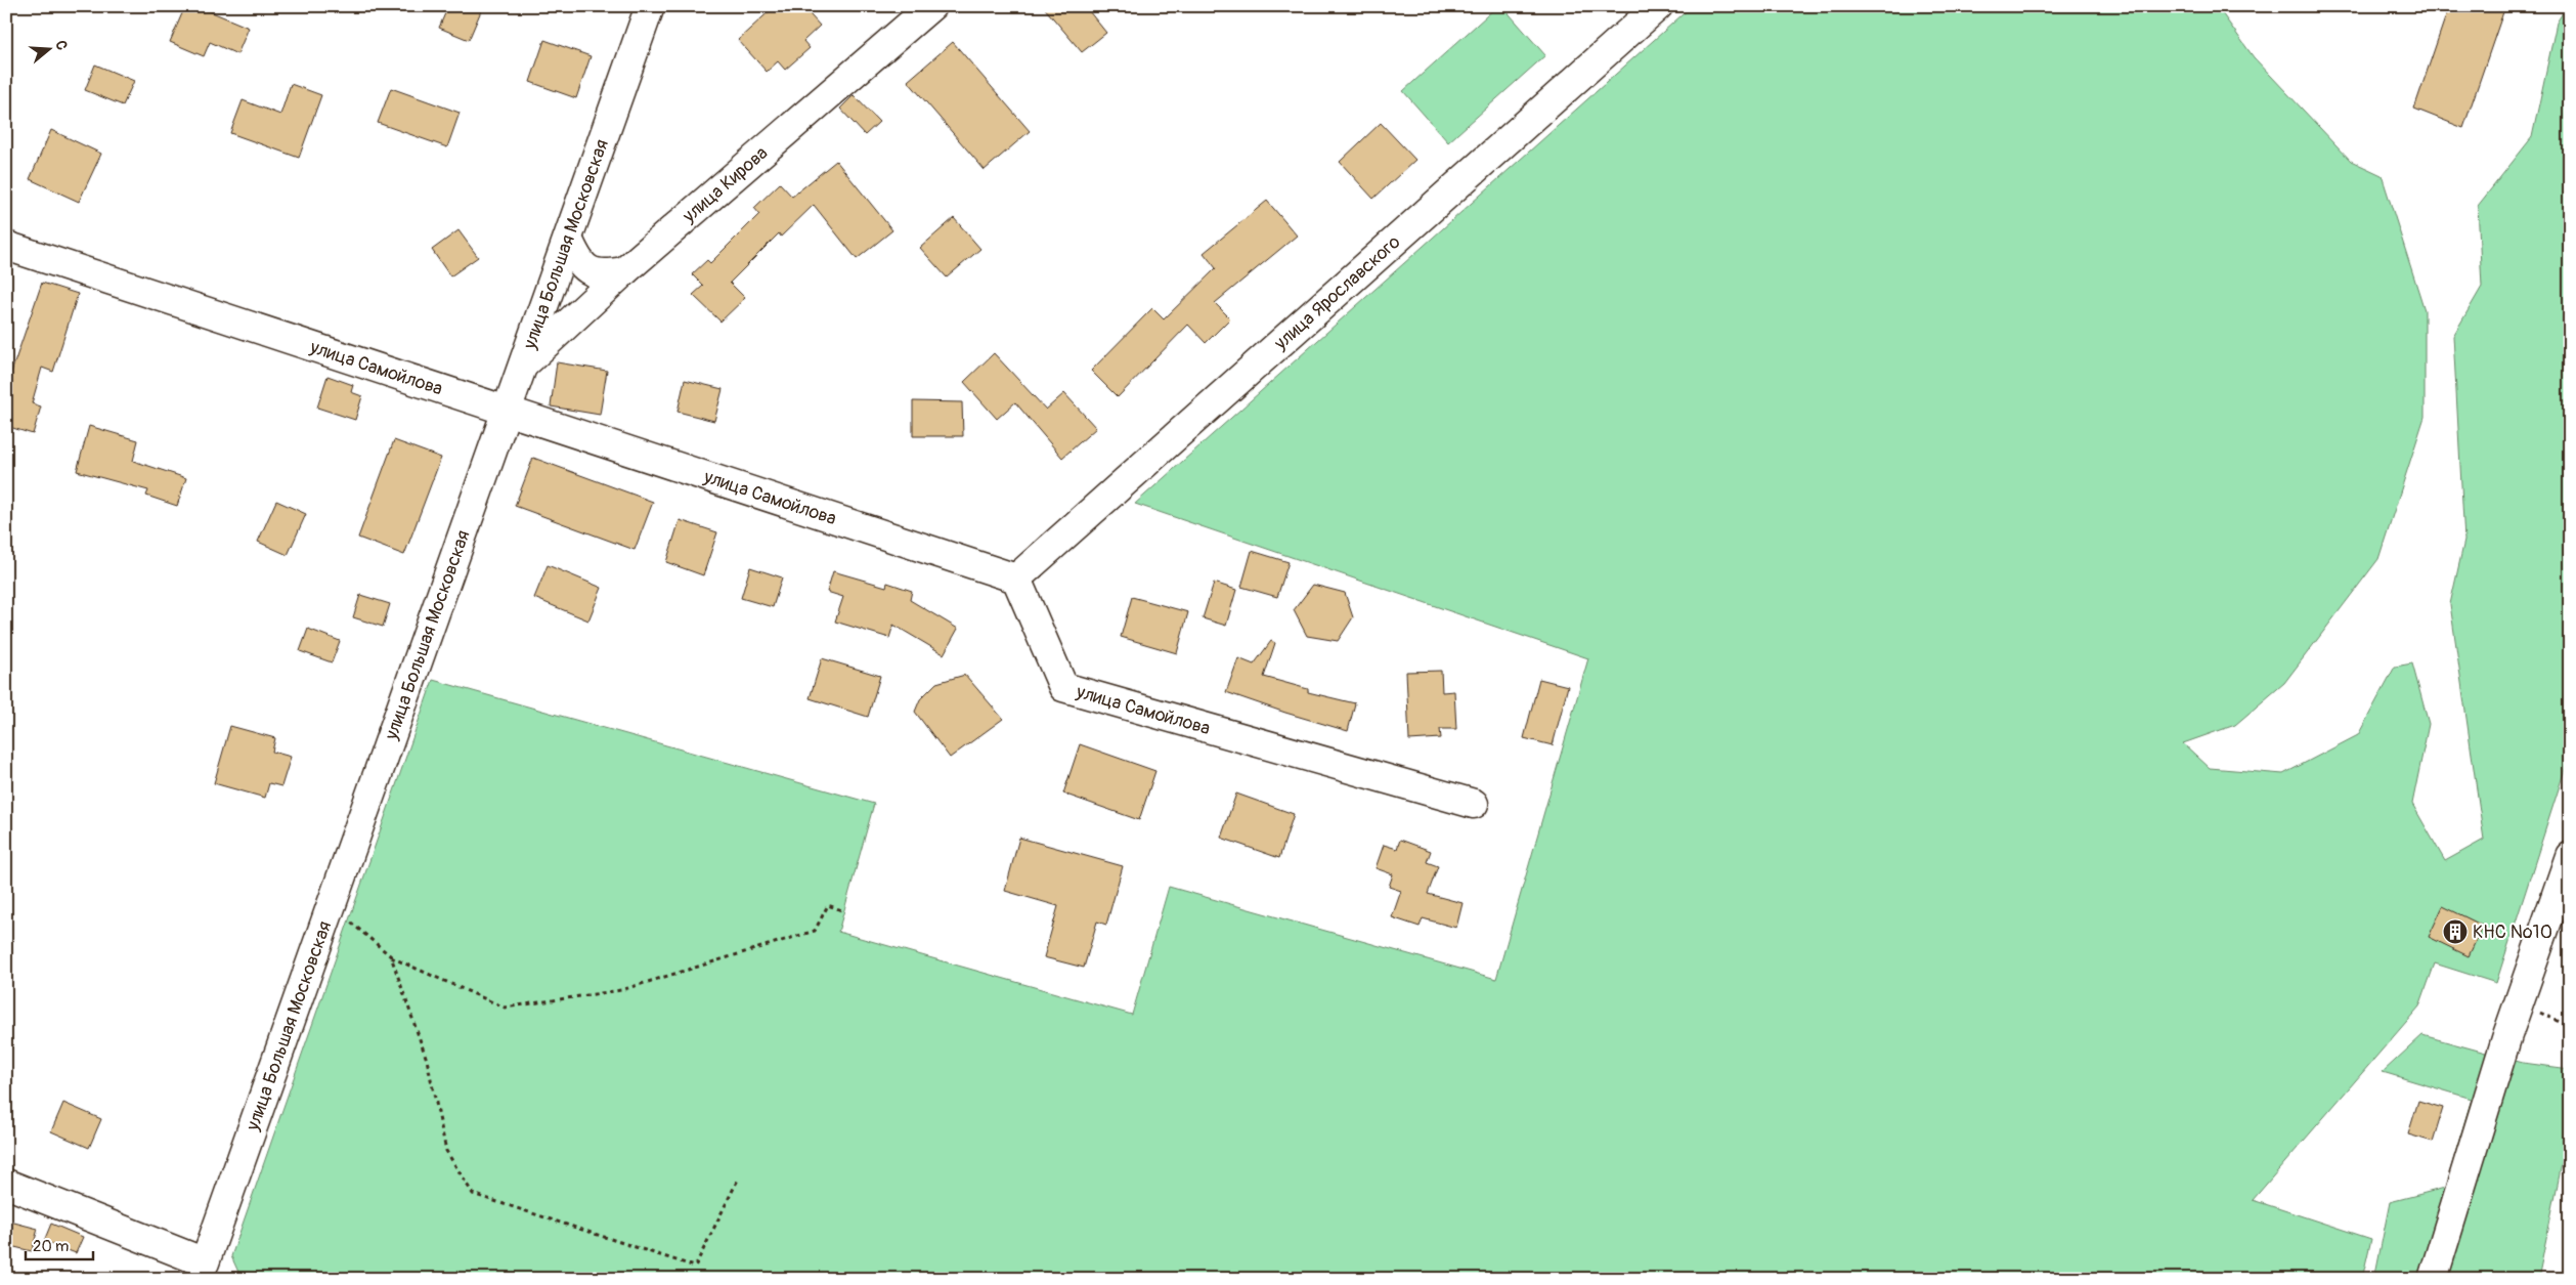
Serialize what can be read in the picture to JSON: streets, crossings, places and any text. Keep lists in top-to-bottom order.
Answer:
{
  "streets": {
    "street": [
      "улица Кирова",
      "улица Большая Московская",
      "улица Ярославского",
      "улица Самойлова"
    ]
  },
  "crossings": [
    ["улица Кирова", "улица Большая Московская"],
    ["улица Большая Московская", "улица Самойлова"],
    ["улица Ярославского", "улица Самойлова"]
  ],
  "places": {
    "building": ["КНС №10"]
  },
  "scale_bar": "20 m",
  "north": "right"
}
